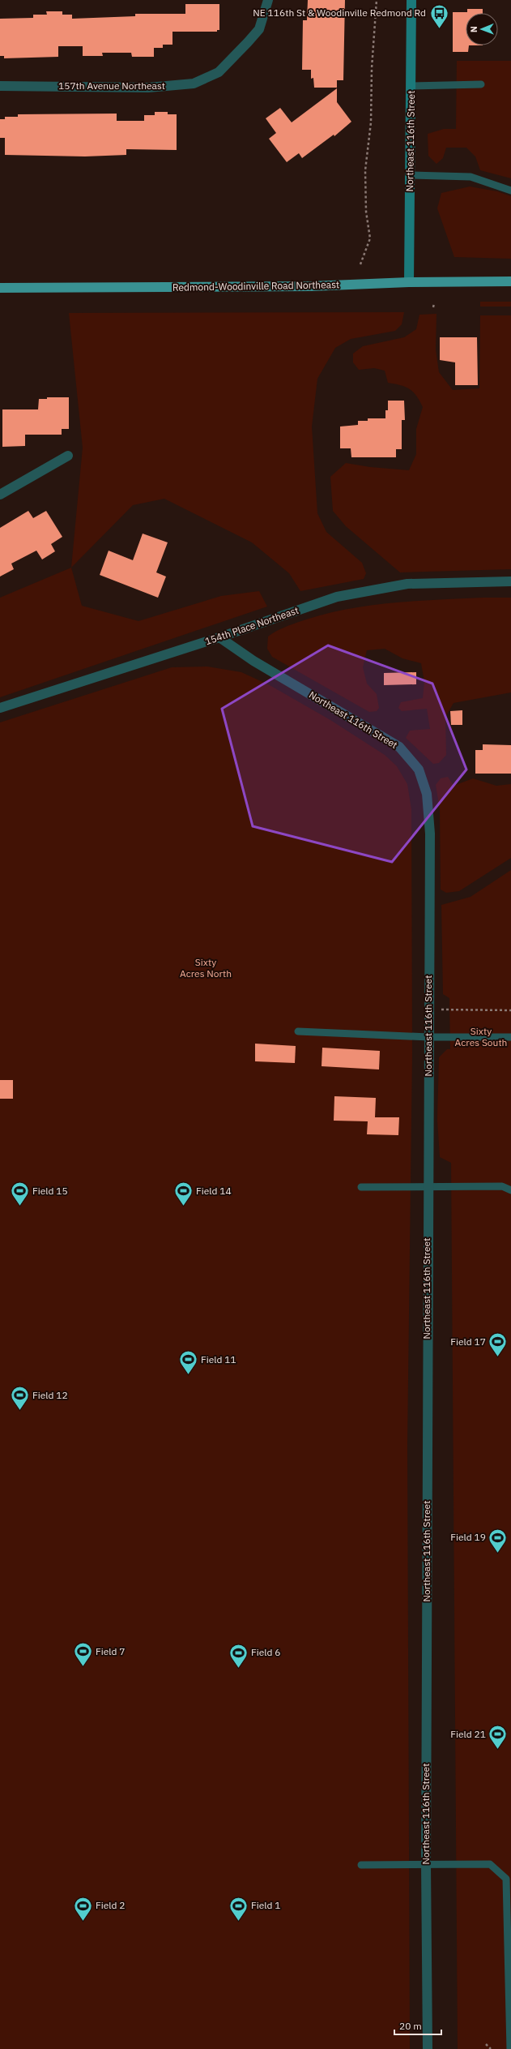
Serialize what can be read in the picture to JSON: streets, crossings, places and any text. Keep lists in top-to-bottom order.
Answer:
{
  "streets": {
    "main road": ["Redmond-Woodinville Road Northeast"],
    "street": ["157th Avenue Northeast", "Northeast 116th Street", "154th Place Northeast"]
  },
  "crossings": [
    ["Northeast 116th Street", "Redmond-Woodinville Road Northeast"],
    ["Northeast 116th Street", "154th Place Northeast"]
  ],
  "parks": ["Sixty Acres North", "Sixty Acres South"],
  "places": {
    "bus stop": ["NE 116th St & Woodinville Redmond Rd"],
    "sports": [
      "Field 15",
      "Field 14",
      "Field 17",
      "Field 11",
      "Field 12",
      "Field 19",
      "Field 7",
      "Field 6",
      "Field 21",
      "Field 2",
      "Field 1"
    ]
  },
  "scale_bar": "20 m",
  "north": "left"
}
